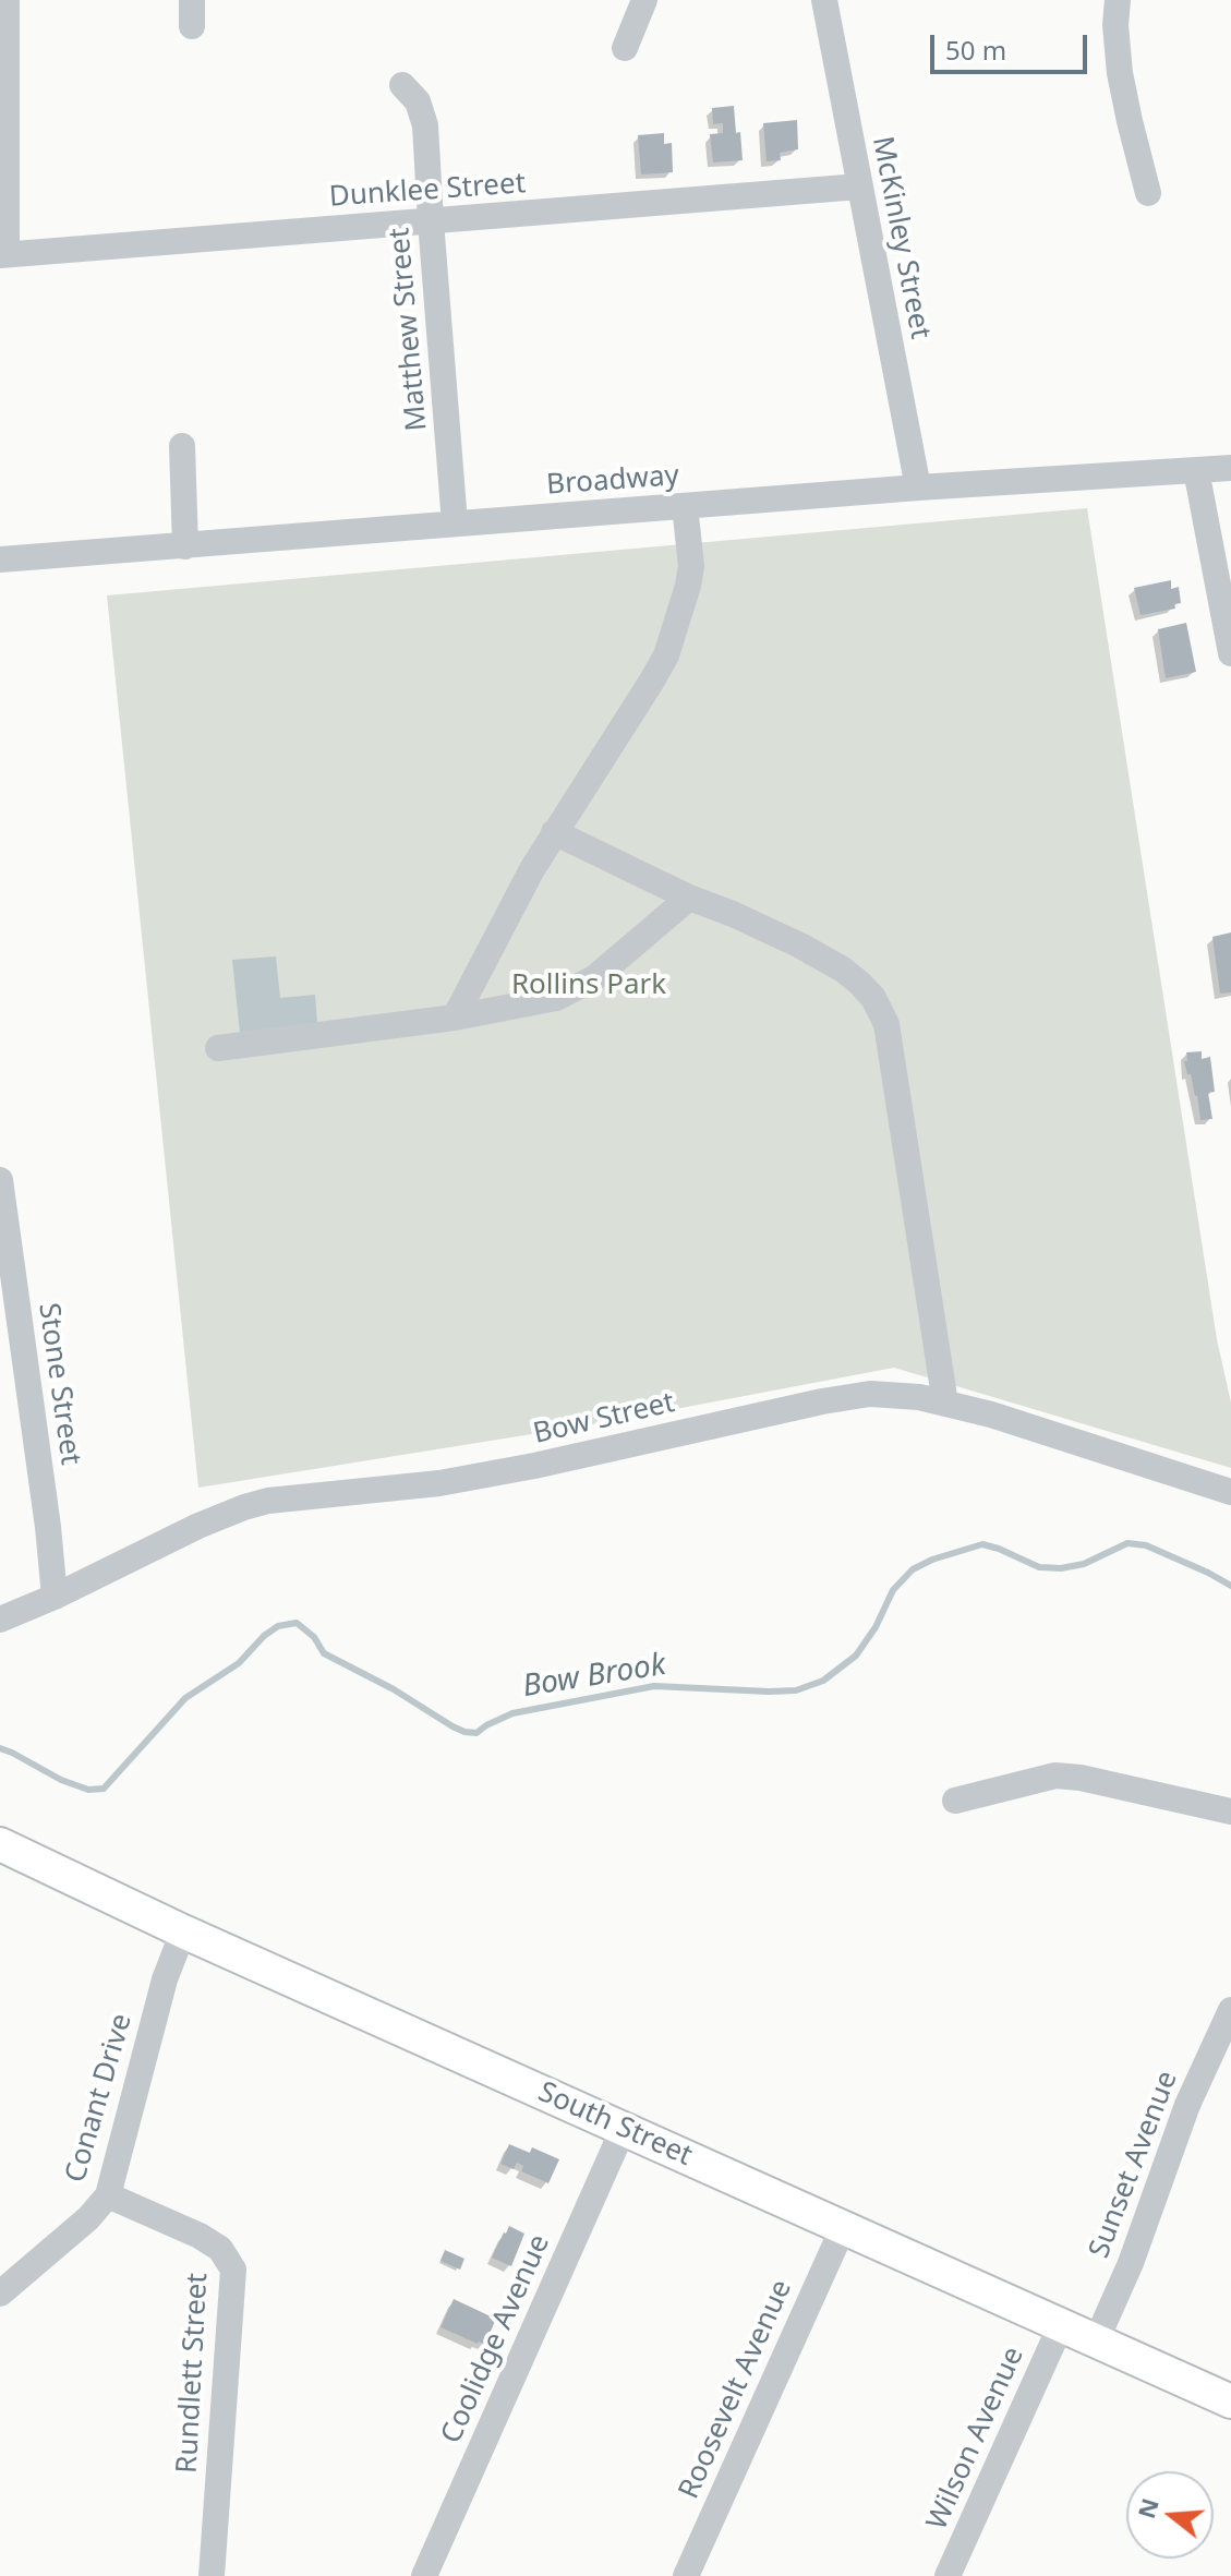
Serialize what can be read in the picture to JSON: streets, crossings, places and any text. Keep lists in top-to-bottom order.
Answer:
{
  "streets": {
    "main road": ["South Street"],
    "street": [
      "Dunklee Street",
      "McKinley Street",
      "Matthew Street",
      "Broadway",
      "Stone Street",
      "Bow Street",
      "Conant Drive",
      "Sunset Avenue",
      "Coolidge Avenue",
      "Rundlett Street",
      "Roosevelt Avenue",
      "Wilson Avenue"
    ]
  },
  "crossings": [
    ["Dunklee Street", "McKinley Street"],
    ["Dunklee Street", "Matthew Street"],
    ["McKinley Street", "Broadway"],
    ["Matthew Street", "Broadway"],
    ["Stone Street", "Bow Street"],
    ["Conant Drive", "South Street"],
    ["Conant Drive", "Rundlett Street"],
    ["South Street", "Sunset Avenue"],
    ["South Street", "Coolidge Avenue"],
    ["South Street", "Roosevelt Avenue"],
    ["South Street", "Wilson Avenue"]
  ],
  "water": ["Bow Brook"],
  "parks": ["Rollins Park"],
  "scale_bar": "50 m",
  "north": "left"
}
